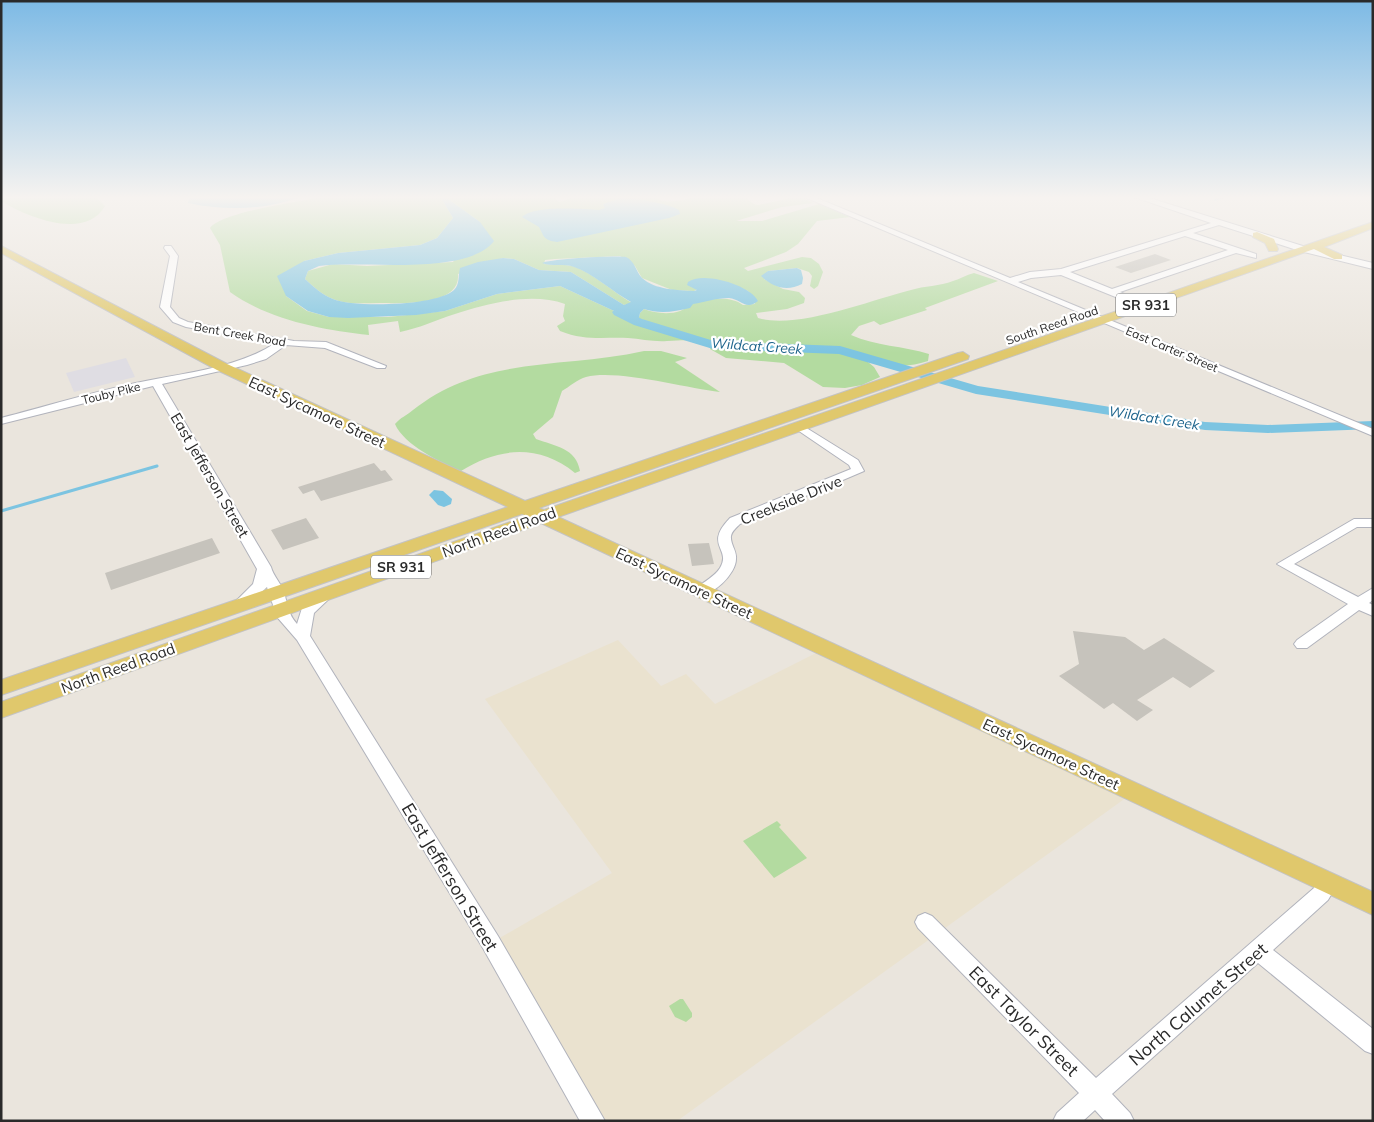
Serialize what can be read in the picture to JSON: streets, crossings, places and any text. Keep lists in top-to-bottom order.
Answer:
{
  "streets": {
    "main road": [
      "SR 931",
      "South Reed Road",
      "East Sycamore Street",
      "North Reed Road"
    ],
    "street": [
      "Bent Creek Road",
      "East Carter Street",
      "Touby Pike",
      "East Jefferson Street",
      "Creekside Drive",
      "North Calumet Street",
      "East Taylor Street"
    ]
  },
  "crossings": [
    ["South Reed Road", "East Carter Street"],
    ["South Reed Road", "Creekside Drive"],
    ["South Reed Road", "North Reed Road"],
    ["Bent Creek Road", "Touby Pike"],
    ["Touby Pike", "East Sycamore Street"],
    ["Touby Pike", "East Jefferson Street"],
    ["East Sycamore Street", "Creekside Drive"],
    ["East Sycamore Street", "North Reed Road"],
    ["East Sycamore Street", "North Calumet Street"],
    ["East Jefferson Street", "North Reed Road"],
    ["Creekside Drive", "North Reed Road"],
    ["North Calumet Street", "East Taylor Street"]
  ],
  "water": ["Wildcat Creek"]
}
